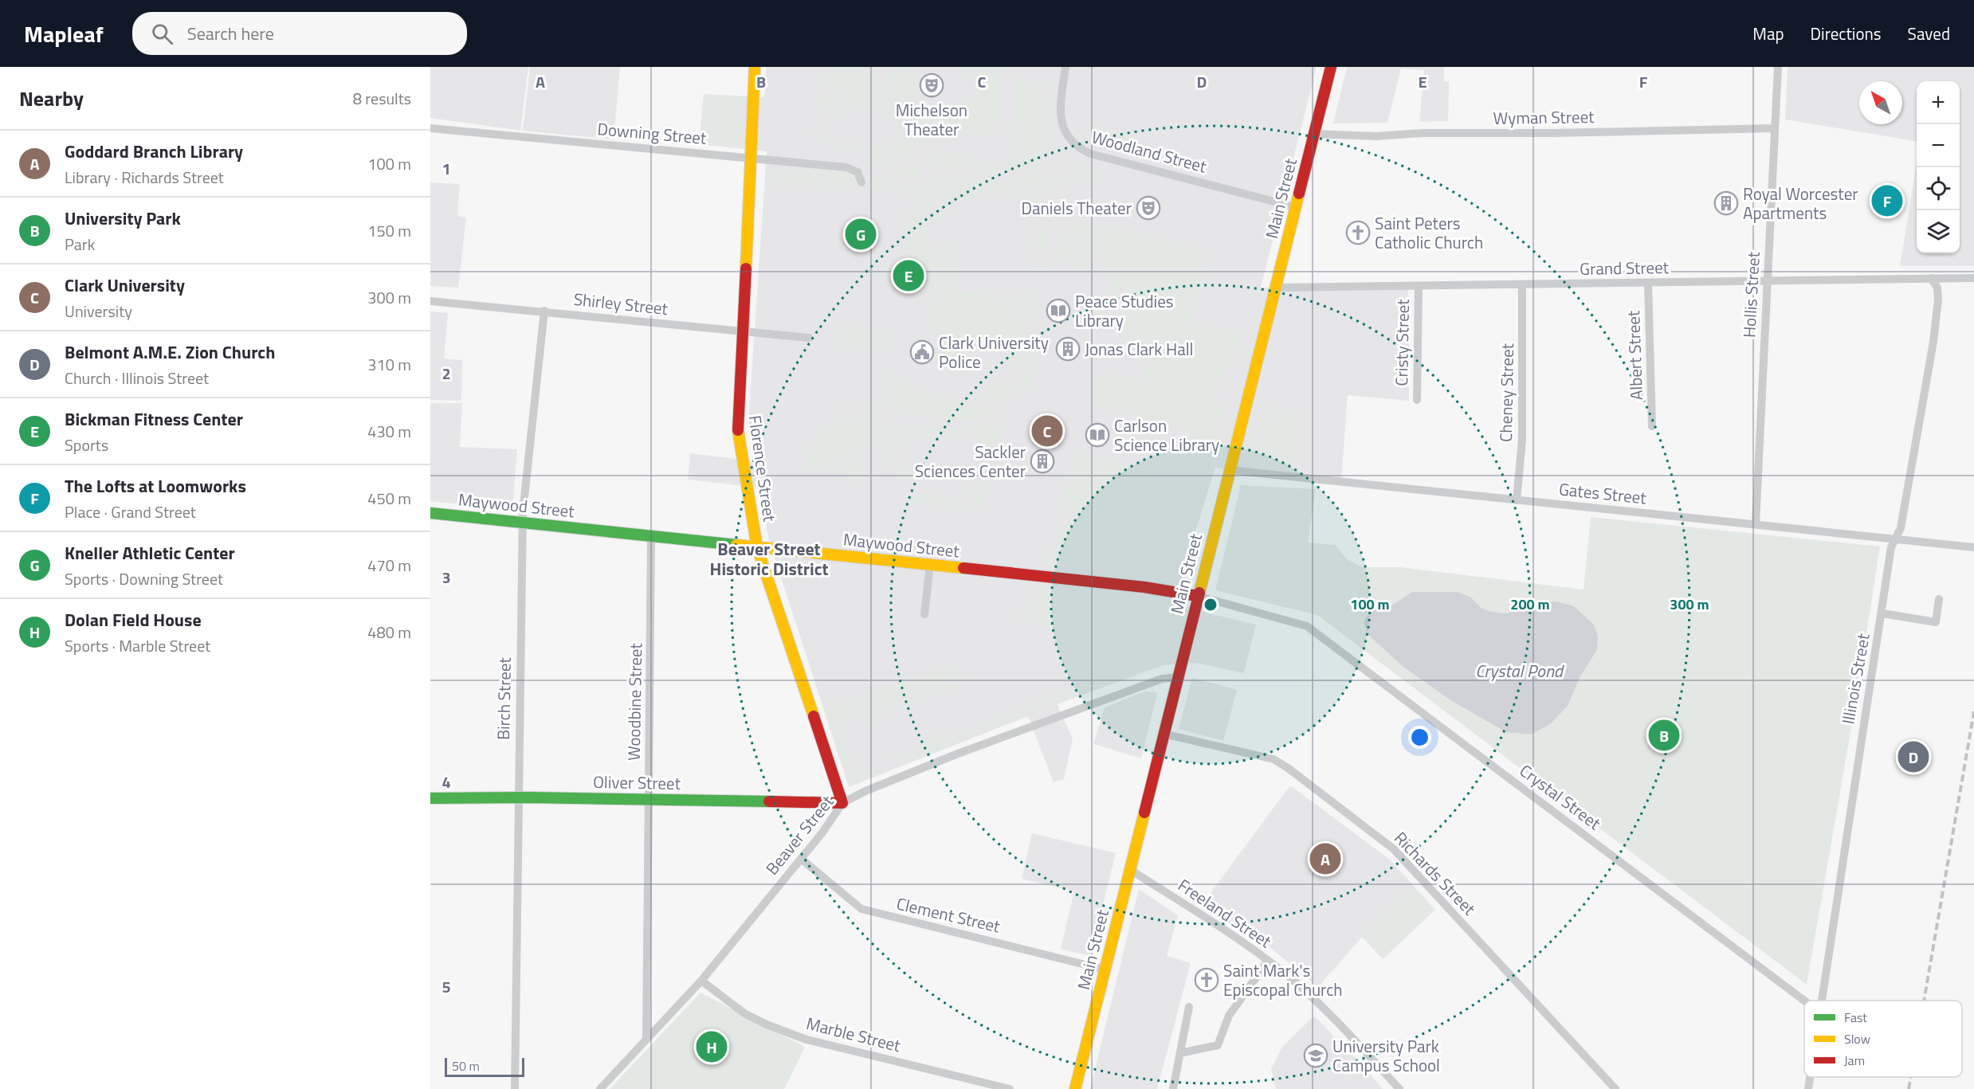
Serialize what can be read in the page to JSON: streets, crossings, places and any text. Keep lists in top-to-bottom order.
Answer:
{
  "streets": {
    "street": [
      "Wyman Street",
      "Downing Street",
      "Woodland Street",
      "Main Street",
      "Grand Street",
      "Hollis Street",
      "Shirley Street",
      "Cristy Street",
      "Albert Street",
      "Cheney Street",
      "Florence Street",
      "Gates Street",
      "Maywood Street",
      "Illinois Street",
      "Birch Street",
      "Woodbine Street",
      "Oliver Street",
      "Crystal Street",
      "Beaver Street",
      "Richards Street",
      "Freeland Street",
      "Clement Street",
      "Marble Street"
    ]
  },
  "crossings": [
    ["Wyman Street", "Main Street"],
    ["Wyman Street", "Hollis Street"],
    ["Downing Street", "Florence Street"],
    ["Woodland Street", "Main Street"],
    ["Main Street", "Grand Street"],
    ["Main Street", "Gates Street"],
    ["Main Street", "Maywood Street"],
    ["Main Street", "Crystal Street"],
    ["Main Street", "Beaver Street"],
    ["Main Street", "Richards Street"],
    ["Main Street", "Freeland Street"],
    ["Main Street", "Clement Street"],
    ["Grand Street", "Hollis Street"],
    ["Grand Street", "Cristy Street"],
    ["Grand Street", "Albert Street"],
    ["Grand Street", "Cheney Street"],
    ["Grand Street", "Illinois Street"],
    ["Hollis Street", "Gates Street"],
    ["Shirley Street", "Florence Street"],
    ["Shirley Street", "Birch Street"],
    ["Cheney Street", "Gates Street"],
    ["Florence Street", "Maywood Street"],
    ["Florence Street", "Oliver Street"],
    ["Florence Street", "Beaver Street"],
    ["Gates Street", "Illinois Street"],
    ["Maywood Street", "Birch Street"],
    ["Maywood Street", "Woodbine Street"],
    ["Maywood Street", "Crystal Street"],
    ["Birch Street", "Oliver Street"],
    ["Woodbine Street", "Oliver Street"],
    ["Woodbine Street", "Beaver Street"],
    ["Oliver Street", "Beaver Street"],
    ["Beaver Street", "Clement Street"],
    ["Beaver Street", "Marble Street"]
  ],
  "districts": ["Beaver Street Historic District"],
  "water": ["Crystal Pond"],
  "places": {
    "theatre": ["Michelson Theater", "Daniels Theater"],
    "building": ["Royal Worcester Apartments", "Jonas Clark Hall", "Sackler Sciences Center"],
    "church": ["Saint Peters Catholic Church", "Saint Mark's Episcopal Church"],
    "library": ["Peace Studies Library", "Carlson Science Library"],
    "public building": ["Clark University Police"],
    "school or university": ["University Park Campus School"]
  },
  "legend": ["Fast", "Slow", "Jam"],
  "scale_bar": "50 m",
  "north": "top left",
  "page": {
    "header": "Mapleaf",
    "search": "Search here",
    "nav": ["Map", "Directions", "Saved"],
    "heading": ["Nearby", "8 results"],
    "map_buttons": ["+", "−"],
    "list": [
      {
        "mark": "A",
        "name": "Goddard Branch Library",
        "note": "Library · Richards Street",
        "value": "100 m"
      },
      {
        "mark": "B",
        "name": "University Park",
        "note": "Park",
        "value": "150 m"
      },
      {
        "mark": "C",
        "name": "Clark University",
        "note": "University",
        "value": "300 m"
      },
      {
        "mark": "D",
        "name": "Belmont A.M.E. Zion Church",
        "note": "Church · Illinois Street",
        "value": "310 m"
      },
      {
        "mark": "E",
        "name": "Bickman Fitness Center",
        "note": "Sports",
        "value": "430 m"
      },
      {
        "mark": "F",
        "name": "The Lofts at Loomworks",
        "note": "Place · Grand Street",
        "value": "450 m"
      },
      {
        "mark": "G",
        "name": "Kneller Athletic Center",
        "note": "Sports · Downing Street",
        "value": "470 m"
      },
      {
        "mark": "H",
        "name": "Dolan Field House",
        "note": "Sports · Marble Street",
        "value": "480 m"
      }
    ],
    "pins": [
      "F",
      "G",
      "E",
      "C",
      "B",
      "D",
      "A",
      "H"
    ],
    "scale": "50 m"
  },
  "grid": {
    "columns": [
      "A",
      "B",
      "C",
      "D",
      "E",
      "F"
    ],
    "rows": [
      "1",
      "2",
      "3",
      "4",
      "5"
    ]
  },
  "rings": ["100 m", "200 m", "300 m"]
}
